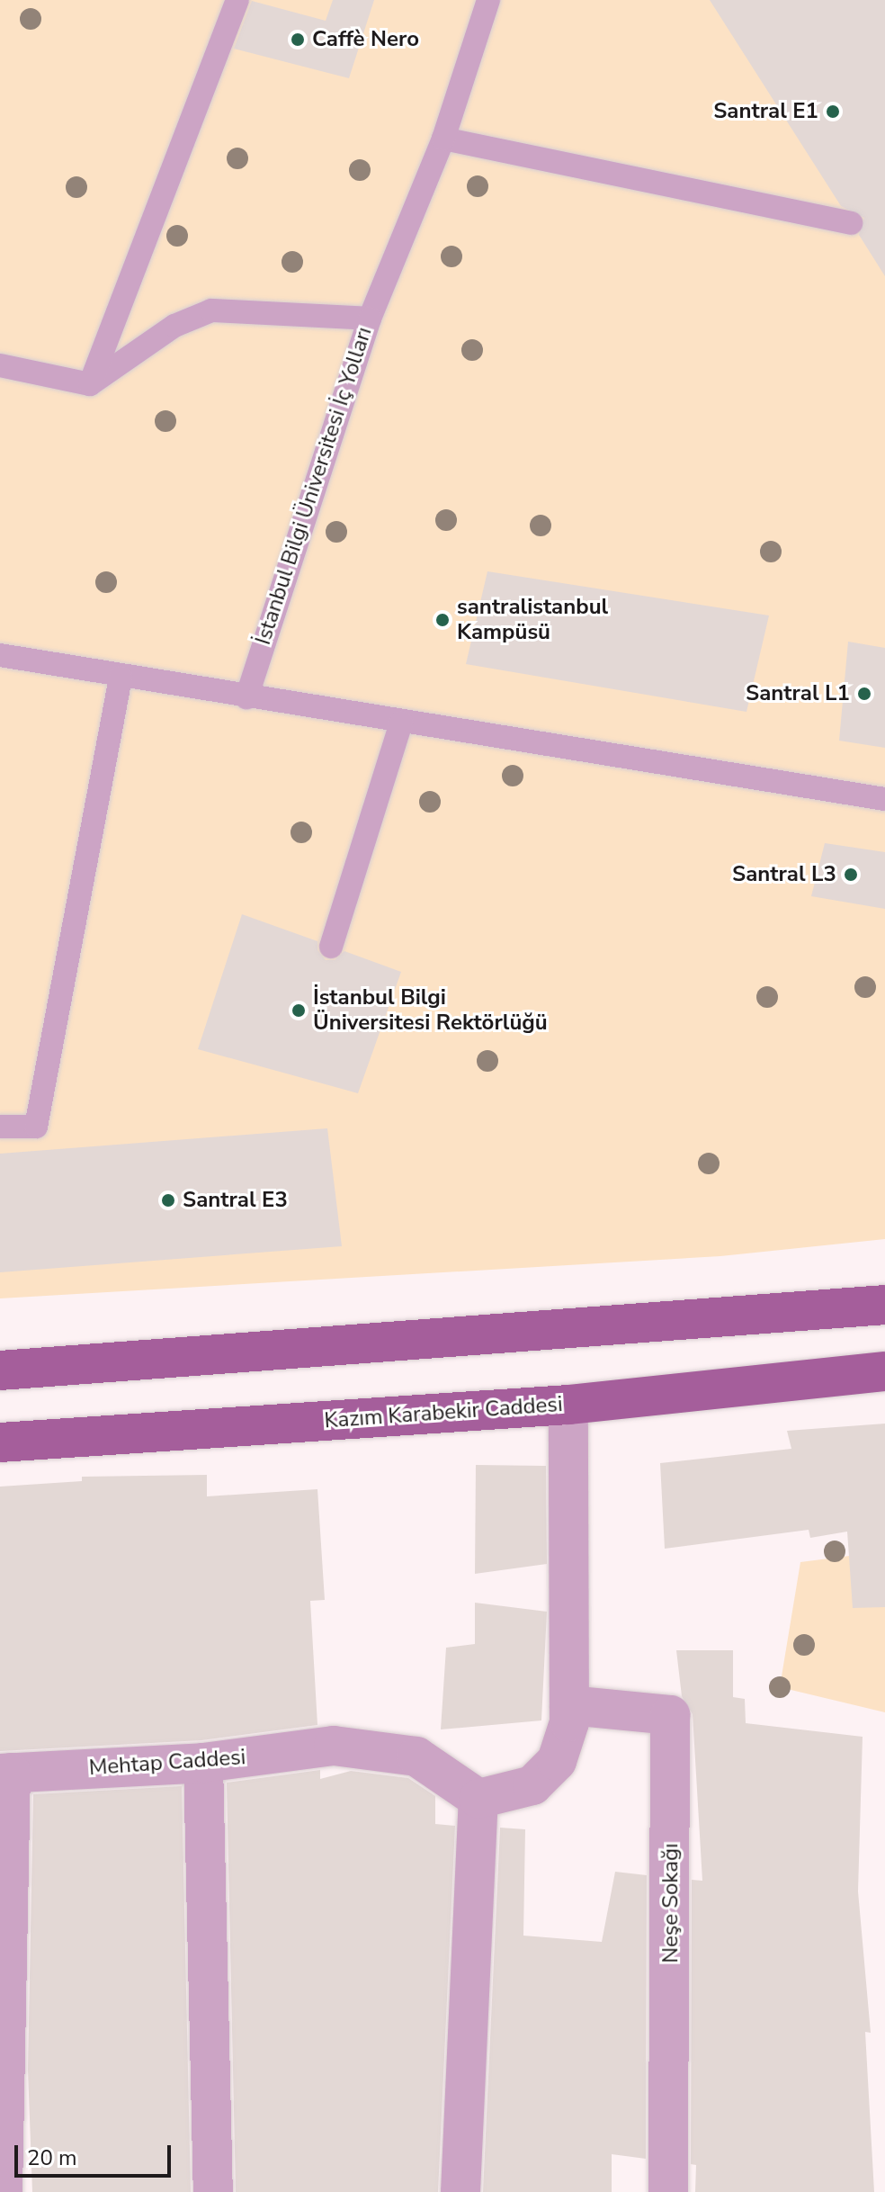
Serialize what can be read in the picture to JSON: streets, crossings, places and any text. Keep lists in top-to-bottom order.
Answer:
{
  "streets": {
    "main road": ["Kazım Karabekir Caddesi"],
    "street": ["Mehtap Caddesi", "Neşe Sokağı"],
    "lane": ["İstanbul Bilgi Üniversitesi İç Yolları"]
  },
  "places": [
    "Caffè Nero",
    "Santral E1",
    "santralistanbul Kampüsü",
    "Santral L1",
    "Santral L3",
    "İstanbul Bilgi Üniversitesi Rektörlüğü",
    "Santral E3"
  ],
  "scale_bar": "20 m"
}
